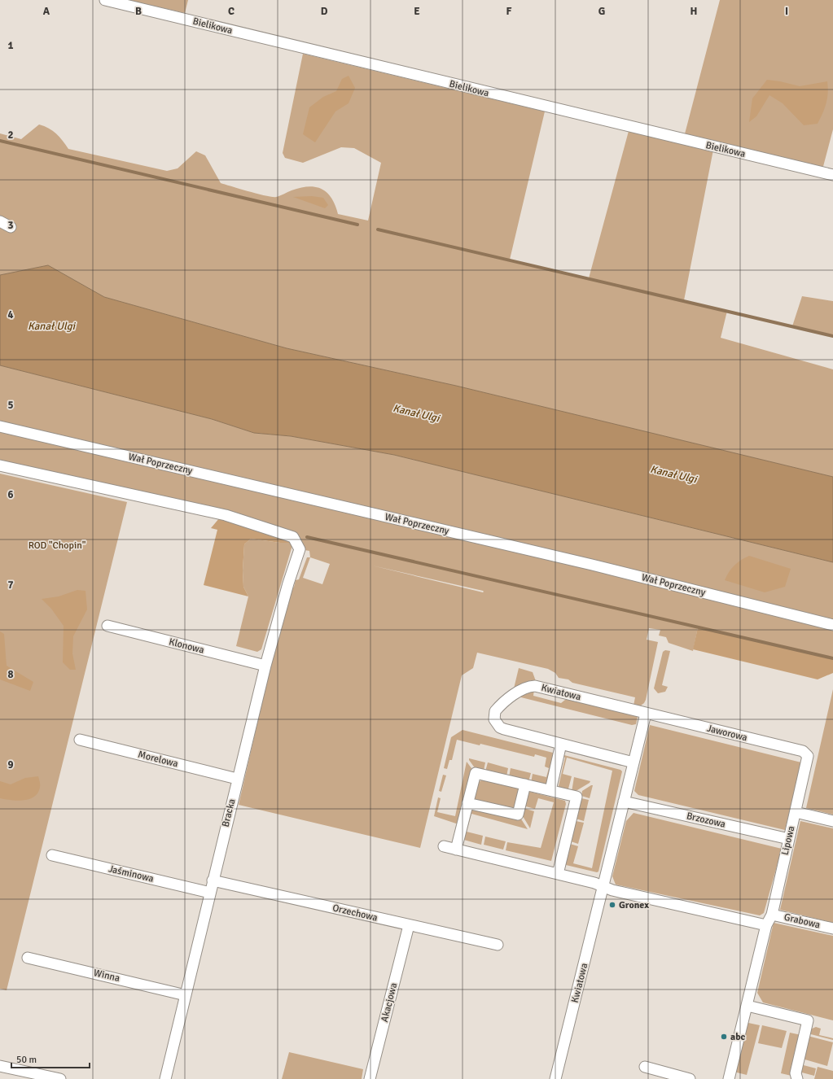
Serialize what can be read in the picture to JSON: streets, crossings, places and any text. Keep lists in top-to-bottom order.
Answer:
{
  "streets": {
    "street": [
      "Bielikowa",
      "Wał Poprzeczny",
      "Klonowa",
      "Kwiatowa",
      "Jaworowa",
      "Morelowa",
      "Bracka",
      "Brzozowa",
      "Lipowa",
      "Jaśminowa",
      "Orzechowa",
      "Grabowa",
      "Winna",
      "Akacjowa"
    ]
  },
  "crossings": [
    ["Klonowa", "Bracka"],
    ["Kwiatowa", "Jaworowa"],
    ["Kwiatowa", "Brzozowa"],
    ["Jaworowa", "Lipowa"],
    ["Morelowa", "Bracka"],
    ["Bracka", "Jaśminowa"],
    ["Bracka", "Orzechowa"],
    ["Bracka", "Winna"],
    ["Brzozowa", "Lipowa"],
    ["Lipowa", "Grabowa"],
    ["Orzechowa", "Akacjowa"]
  ],
  "water": ["Kanał Ulgi"],
  "parks": ["ROD \"Chopin\""],
  "places": ["Gronex", "abc"],
  "scale_bar": "50 m",
  "grid": {
    "columns": [
      "A",
      "B",
      "C",
      "D",
      "E",
      "F",
      "G",
      "H",
      "I"
    ],
    "rows": [
      "1",
      "2",
      "3",
      "4",
      "5",
      "6",
      "7",
      "8",
      "9"
    ]
  }
}
